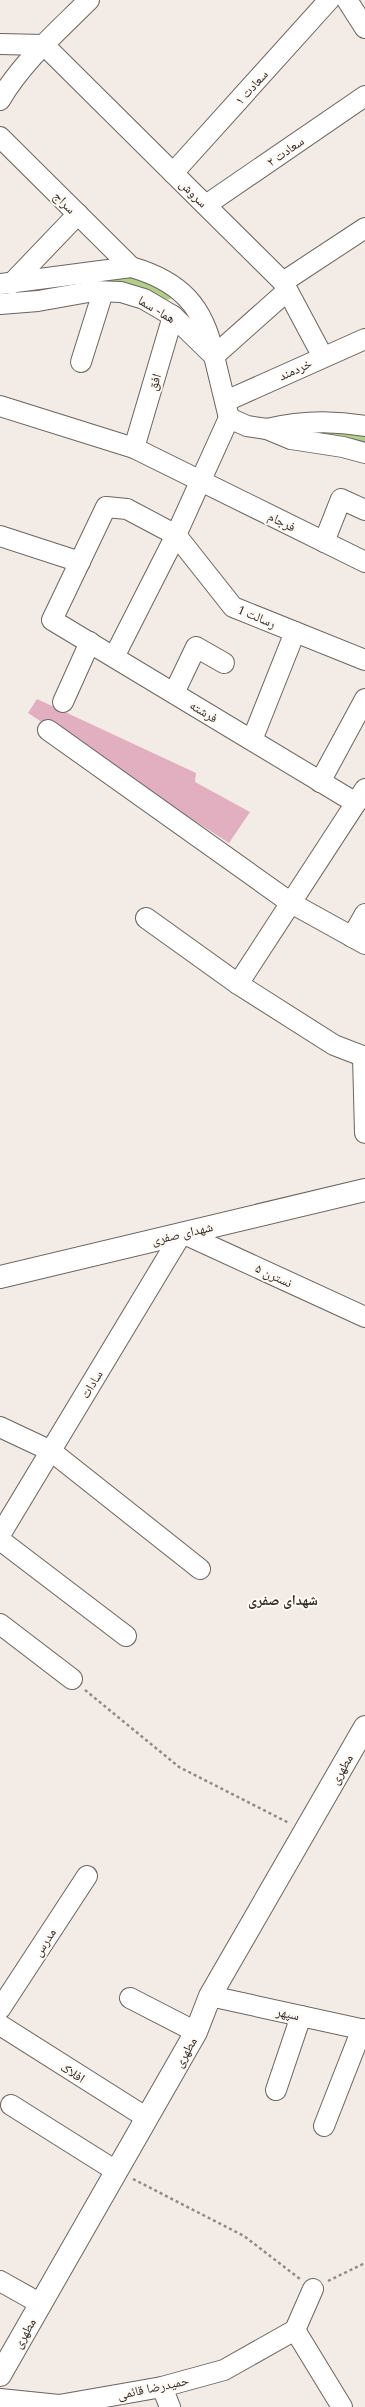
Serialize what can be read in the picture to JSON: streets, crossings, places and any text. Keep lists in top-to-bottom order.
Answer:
{
  "streets": {
    "street": [
      "سعادت ۱",
      "سعادت ۲",
      "سروش",
      "سراج",
      "هما- سما",
      "خردمند",
      "افق",
      "فرجام",
      "رسالت 1",
      "فرشته",
      "شهدای صفری",
      "نسترن ۵",
      "سادات",
      "مطهری",
      "مدرس",
      "سپهر",
      "افلاک",
      "حمیدرضا قائمی"
    ]
  },
  "crossings": [
    ["سعادت ۱", "سروش"],
    ["سعادت ۲", "سروش"],
    ["سروش", "خردمند"],
    ["هما- سما", "افق"],
    ["افق", "فرجام"],
    ["شهدای صفری", "نسترن ۵"],
    ["شهدای صفری", "سادات"],
    ["نسترن ۵", "سادات"],
    ["مطهری", "سپهر"],
    ["مطهری", "افلاک"]
  ],
  "districts": ["شهدای صفری"]
}
